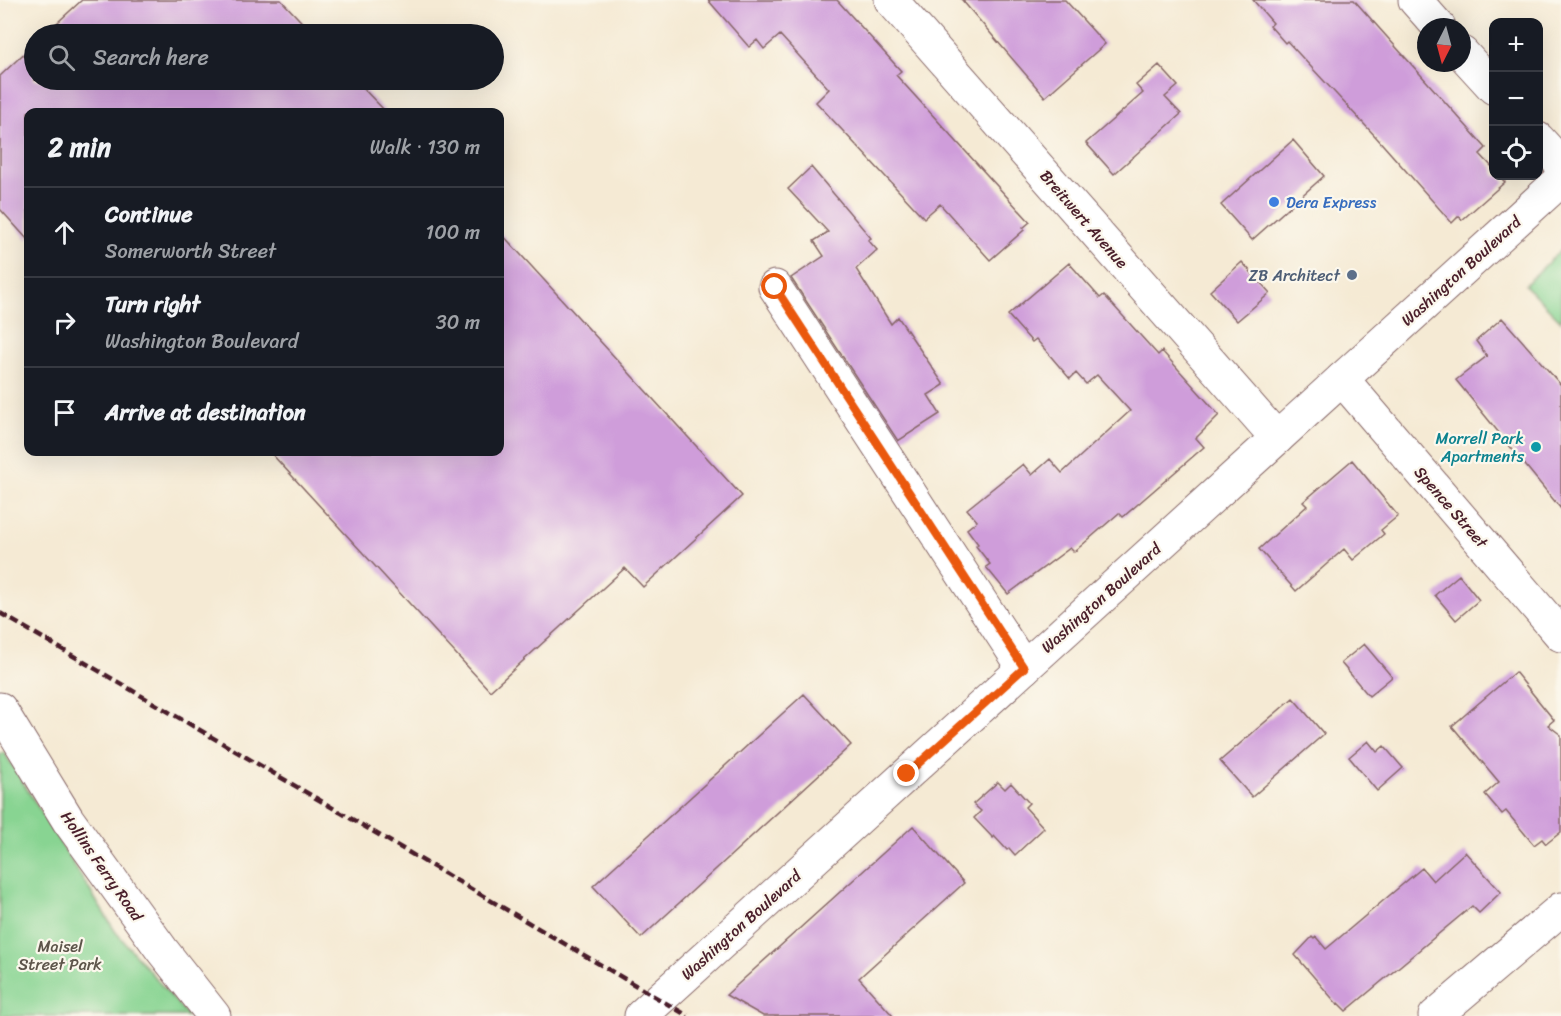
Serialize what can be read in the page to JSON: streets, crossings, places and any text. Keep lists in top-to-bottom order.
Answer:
{
  "streets": {
    "street": [
      "Breitwert Avenue",
      "Washington Boulevard",
      "Spence Street",
      "Hollins Ferry Road"
    ]
  },
  "crossings": [
    ["Breitwert Avenue", "Washington Boulevard"],
    ["Washington Boulevard", "Spence Street"]
  ],
  "parks": ["Maisel Street Park"],
  "places": ["Dera Express", "ZB Architect", "Morrell Park Apartments"],
  "north": "bottom",
  "page": {
    "map_buttons": ["+", "−"],
    "search": "Search here",
    "heading": ["2 min", "Walk · 130 m"],
    "list": [
      ["Continue", "Somerworth Street", "100 m"],
      ["Turn right", "Washington Boulevard", "30 m"],
      "Arrive at destination"
    ]
  }
}
